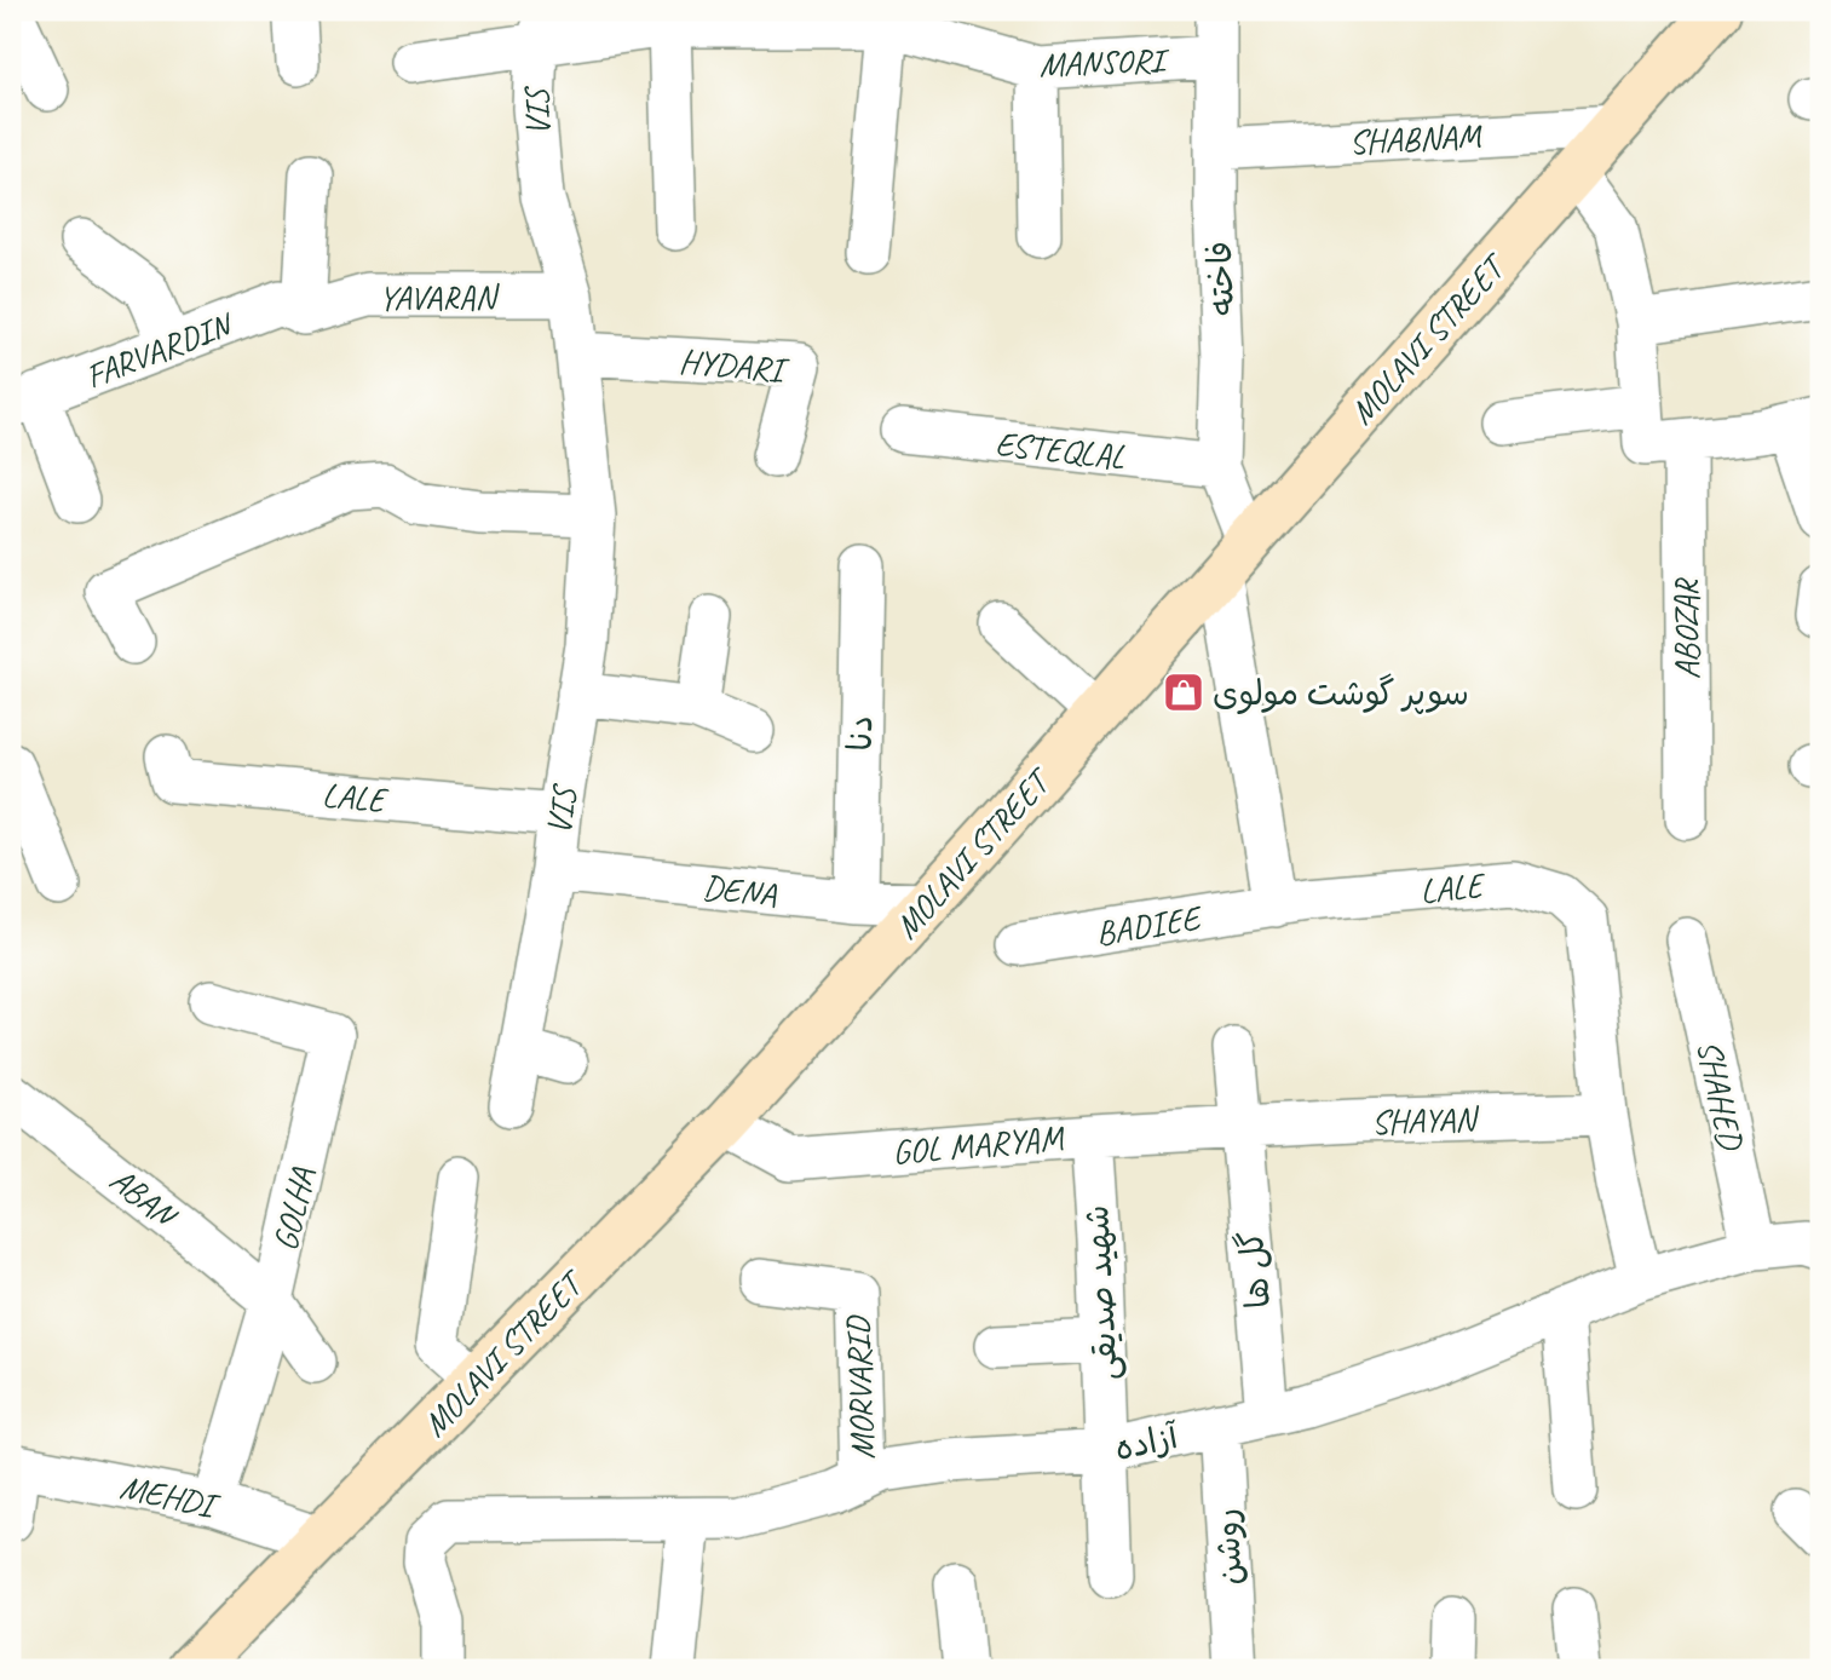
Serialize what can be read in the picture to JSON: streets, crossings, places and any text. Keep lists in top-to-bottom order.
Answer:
{
  "streets": {
    "main road": ["MOLAVI STREET"],
    "street": [
      "MANSORI",
      "VIS",
      "SHABNAM",
      "فاخته",
      "YAVARAN",
      "FARVARDIN",
      "HYDARI",
      "ESTEQLAL",
      "ABOZAR",
      "دنا",
      "LALE",
      "DENA",
      "BADIEE",
      "SHAHED",
      "SHAYAN",
      "GOL MARYAM",
      "ABAN",
      "GOLHA",
      "گل ها",
      "شهید صدیقی",
      "MORVARID",
      "آزاده",
      "MEHDI",
      "روشن"
    ]
  },
  "crossings": [
    ["MANSORI", "VIS"],
    ["MANSORI", "فاخته"],
    ["VIS", "YAVARAN"],
    ["VIS", "HYDARI"],
    ["VIS", "LALE"],
    ["VIS", "DENA"],
    ["SHABNAM", "فاخته"],
    ["SHABNAM", "MOLAVI STREET"],
    ["فاخته", "MOLAVI STREET"],
    ["فاخته", "ESTEQLAL"],
    ["YAVARAN", "FARVARDIN"],
    ["MOLAVI STREET", "ABOZAR"],
    ["MOLAVI STREET", "DENA"],
    ["MOLAVI STREET", "GOL MARYAM"],
    ["MOLAVI STREET", "MEHDI"],
    ["دنا", "DENA"],
    ["LALE", "BADIEE"],
    ["LALE", "SHAYAN"],
    ["LALE", "آزاده"],
    ["SHAHED", "آزاده"],
    ["SHAYAN", "GOL MARYAM"],
    ["SHAYAN", "گل ها"],
    ["GOL MARYAM", "گل ها"],
    ["GOL MARYAM", "شهید صدیقی"],
    ["ABAN", "GOLHA"],
    ["GOLHA", "MEHDI"],
    ["گل ها", "آزاده"],
    ["شهید صدیقی", "آزاده"],
    ["MORVARID", "آزاده"],
    ["آزاده", "روشن"]
  ],
  "places": {
    "shop": ["سوپر گوشت مولوی"]
  }
}
